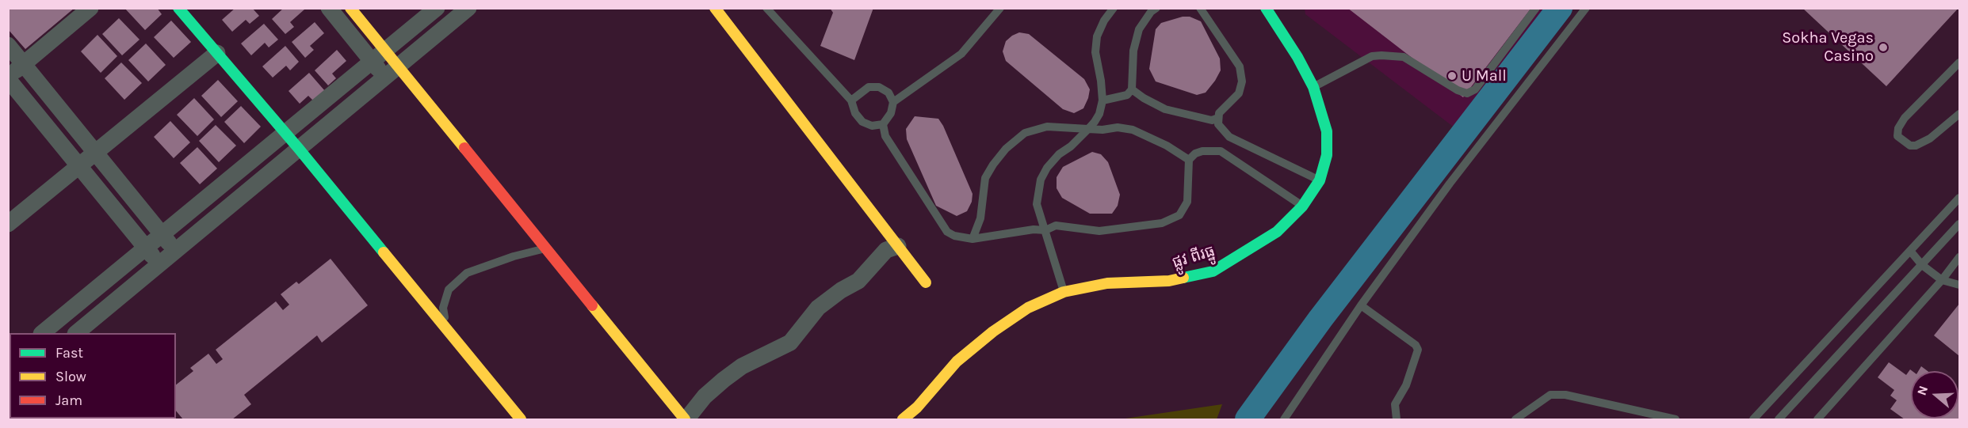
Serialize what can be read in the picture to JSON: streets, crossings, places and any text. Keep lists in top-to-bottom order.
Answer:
{
  "streets": {
    "street": ["ផ្លូវ ពីរធ្នូ"]
  },
  "places": ["Sokha Vegas Casino", "U Mall"],
  "legend": ["Fast", "Slow", "Jam"],
  "north": "left"
}
